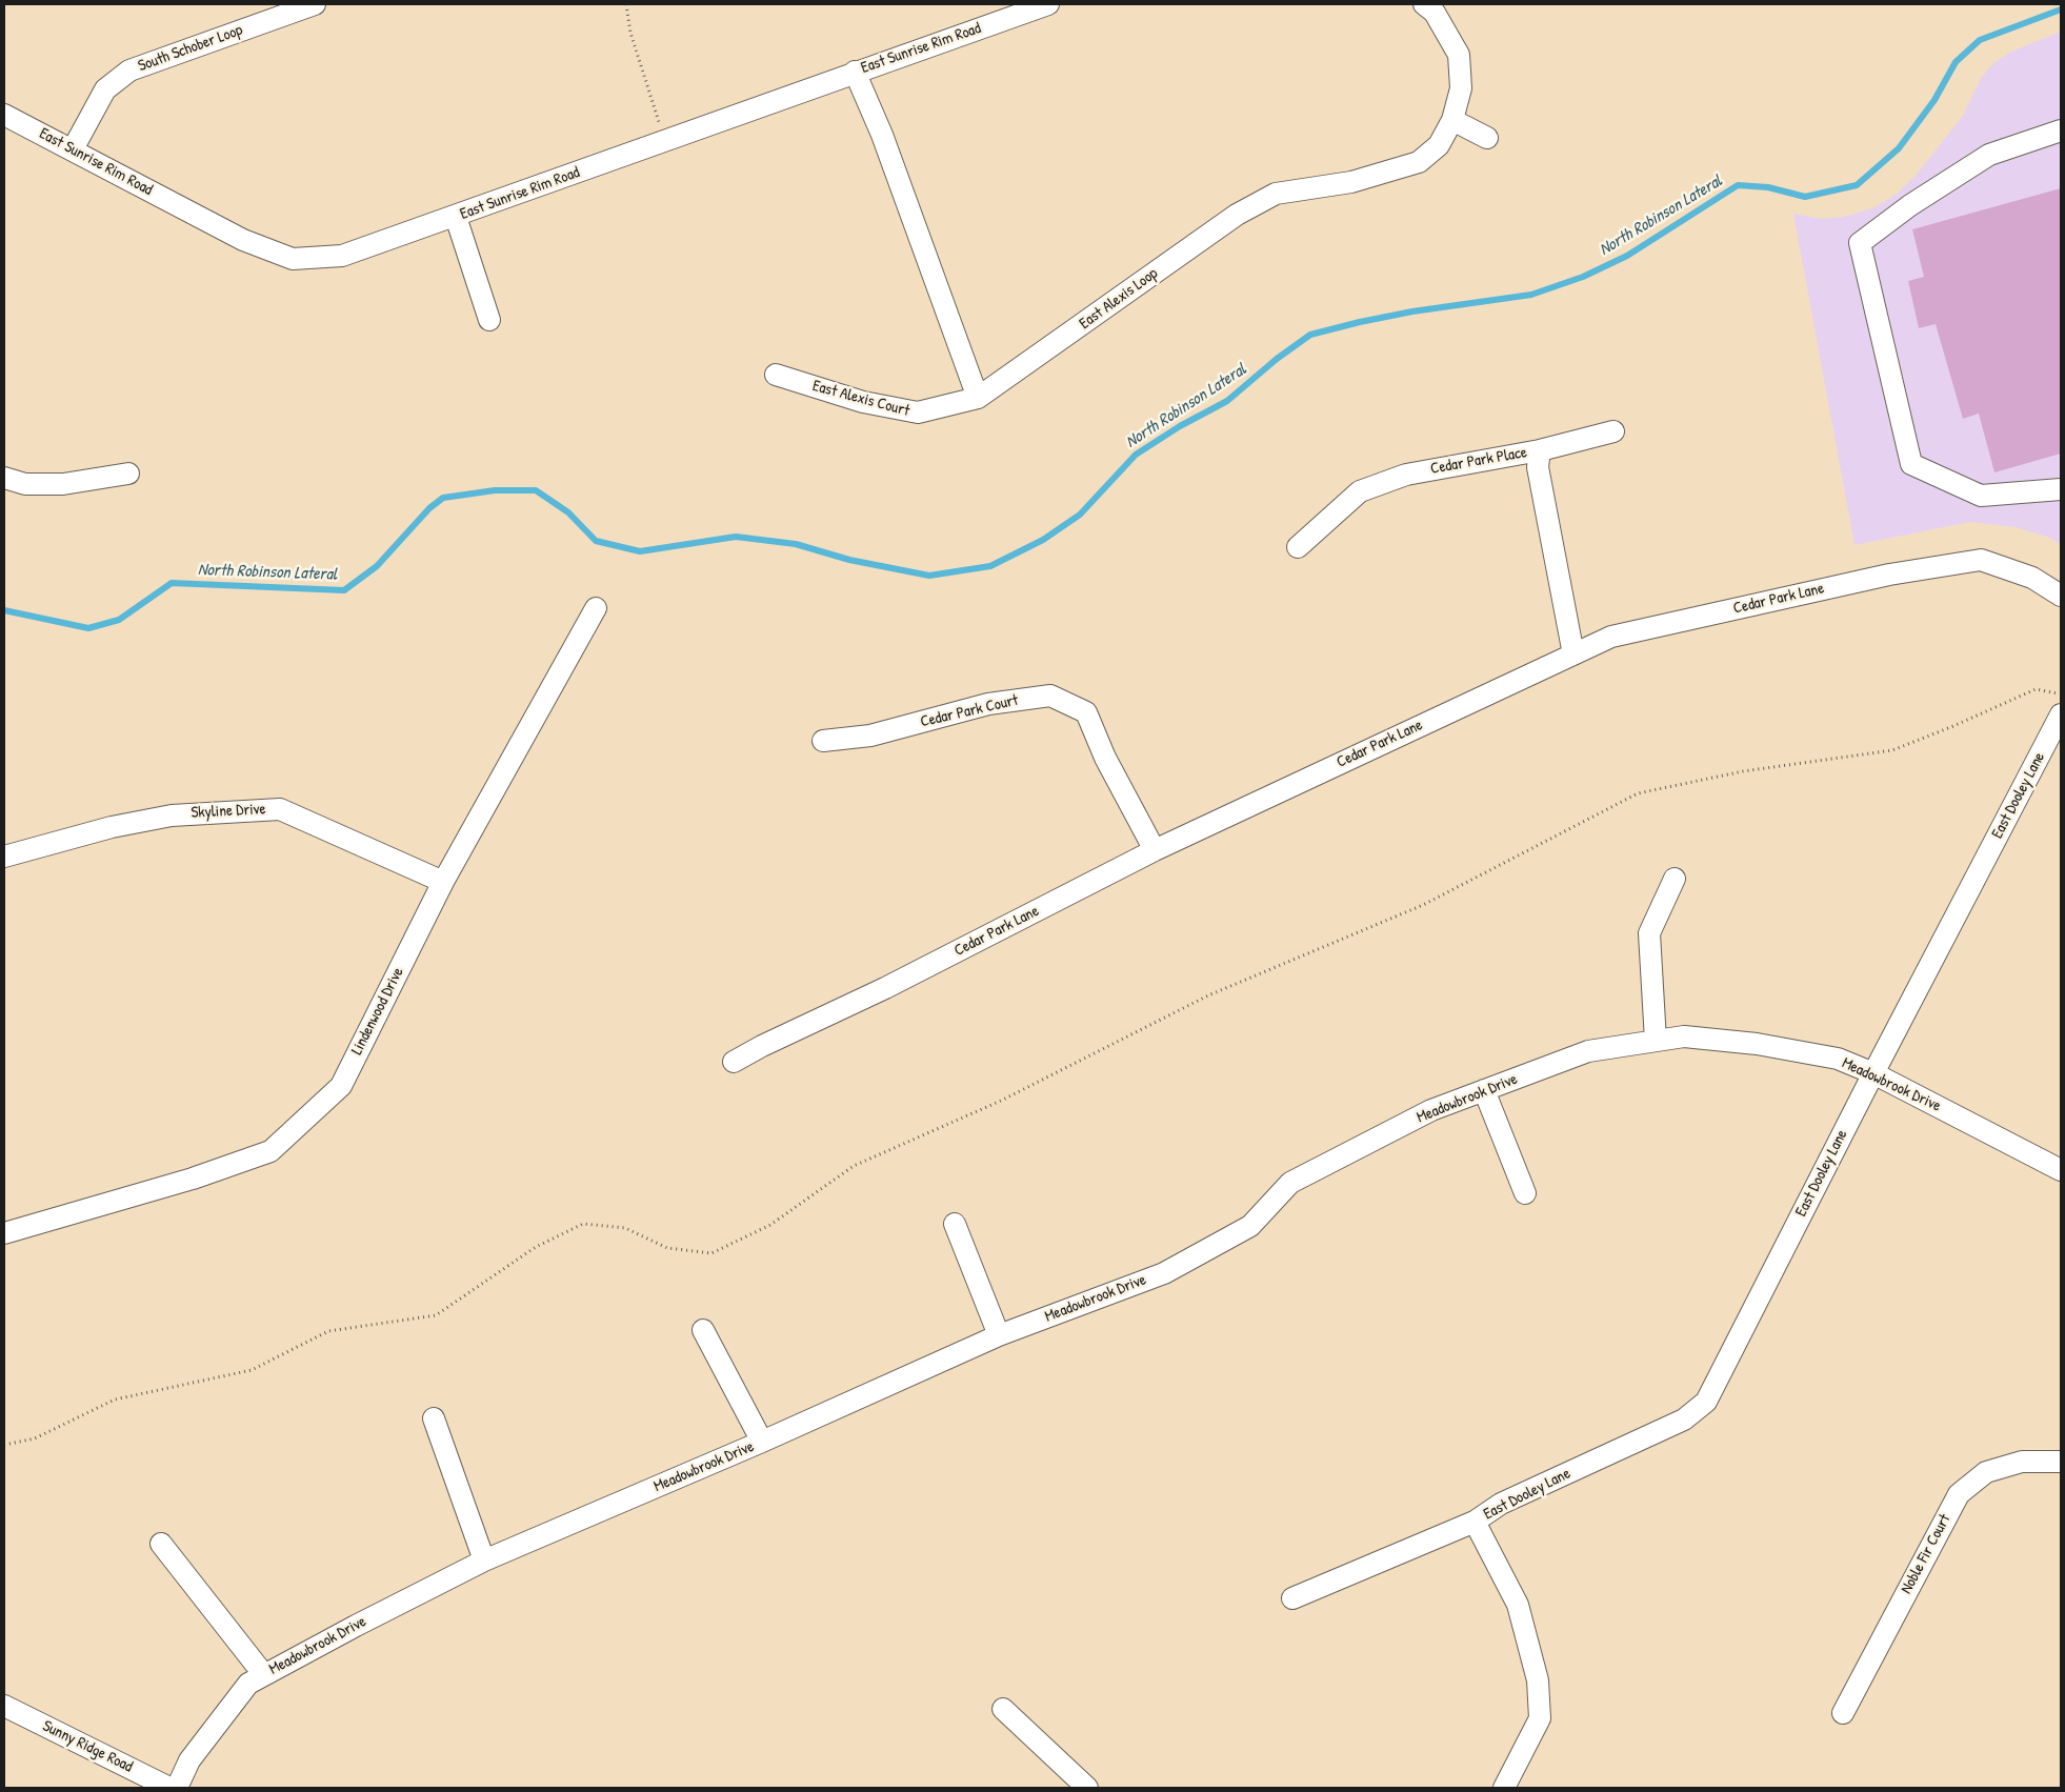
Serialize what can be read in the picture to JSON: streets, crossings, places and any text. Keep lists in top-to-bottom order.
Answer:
{
  "streets": {
    "street": [
      "South Schober Loop",
      "East Sunrise Rim Road",
      "East Alexis Loop",
      "East Alexis Court",
      "Cedar Park Place",
      "Cedar Park Lane",
      "Cedar Park Court",
      "East Dooley Lane",
      "Skyline Drive",
      "Lindenwood Drive",
      "Meadowbrook Drive",
      "Noble Fir Court",
      "Sunny Ridge Road"
    ]
  },
  "crossings": [
    ["South Schober Loop", "East Sunrise Rim Road"],
    ["East Alexis Loop", "East Alexis Court"],
    ["Cedar Park Place", "Cedar Park Lane"],
    ["Cedar Park Lane", "Cedar Park Court"],
    ["East Dooley Lane", "Meadowbrook Drive"],
    ["Skyline Drive", "Lindenwood Drive"]
  ],
  "water": ["North Robinson Lateral"]
}
